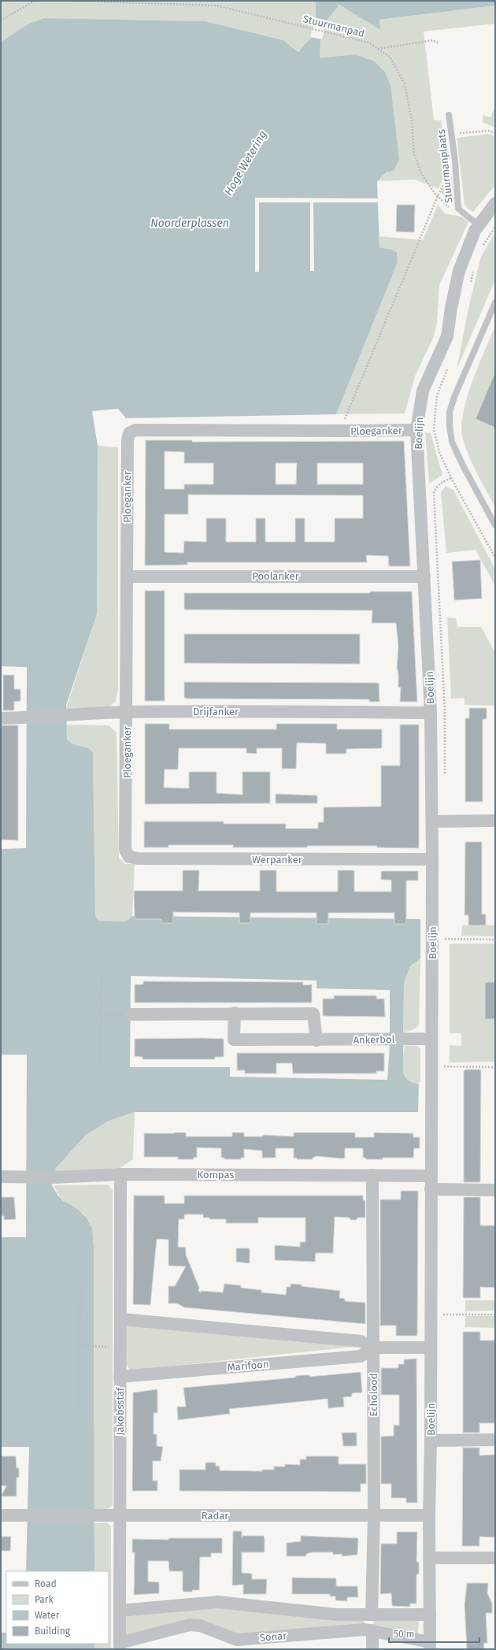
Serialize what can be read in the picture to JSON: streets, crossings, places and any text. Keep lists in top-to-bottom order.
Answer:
{
  "streets": {
    "street": [
      "Ploeganker",
      "Boelijn",
      "Poolanker",
      "Drijfanker",
      "Werpanker",
      "Ankerbol",
      "Kompas",
      "Marifoon",
      "Echolood",
      "Jakobsstaf",
      "Radar",
      "Sonar"
    ],
    "lane": ["Stuurmanplaats"],
    "path": ["Stuurmanpad"]
  },
  "crossings": [
    ["Stuurmanplaats", "Boelijn"],
    ["Ploeganker", "Boelijn"],
    ["Ploeganker", "Poolanker"],
    ["Ploeganker", "Drijfanker"],
    ["Ploeganker", "Werpanker"],
    ["Boelijn", "Poolanker"],
    ["Boelijn", "Drijfanker"],
    ["Boelijn", "Werpanker"],
    ["Boelijn", "Ankerbol"],
    ["Boelijn", "Kompas"],
    ["Boelijn", "Radar"],
    ["Boelijn", "Sonar"],
    ["Kompas", "Echolood"],
    ["Kompas", "Jakobsstaf"],
    ["Marifoon", "Echolood"],
    ["Marifoon", "Jakobsstaf"],
    ["Echolood", "Radar"],
    ["Jakobsstaf", "Radar"],
    ["Jakobsstaf", "Sonar"]
  ],
  "water": ["Hoge Wetering", "Noorderplassen"],
  "legend": [
    "Road",
    "Park",
    "Water",
    "Building"
  ],
  "scale_bar": "50 m"
}
